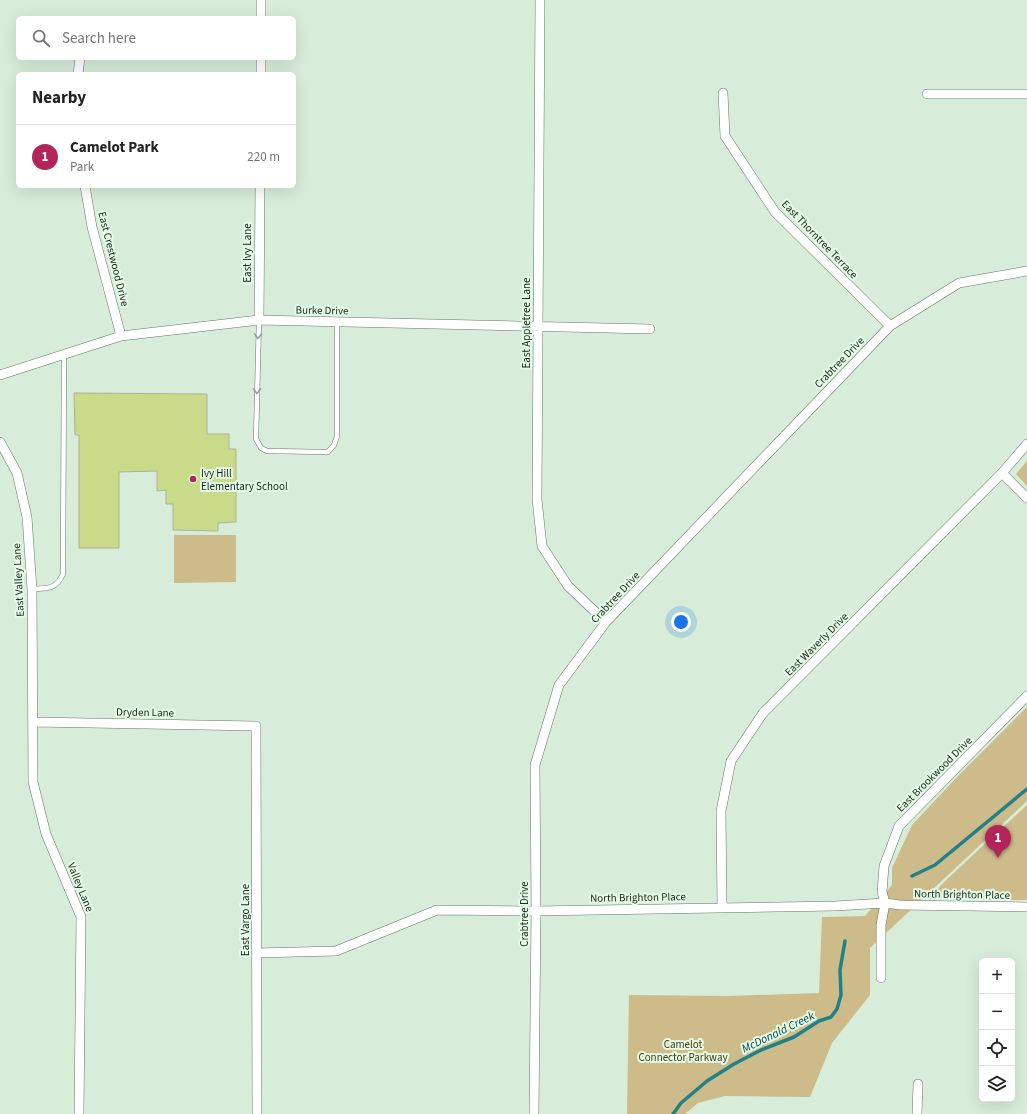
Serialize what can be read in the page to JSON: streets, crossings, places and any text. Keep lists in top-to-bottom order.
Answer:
{
  "streets": {
    "street": [
      "East Thorntree Terrace",
      "East Ivy Lane",
      "East Crestwood Drive",
      "Burke Drive",
      "East Appletree Lane",
      "Crabtree Drive",
      "East Valley Lane",
      "East Waverly Drive",
      "Dryden Lane",
      "East Brookwood Drive",
      "Valley Lane",
      "North Brighton Place",
      "East Vargo Lane"
    ]
  },
  "crossings": [
    ["East Thorntree Terrace", "Crabtree Drive"],
    ["East Ivy Lane", "Burke Drive"],
    ["East Crestwood Drive", "Burke Drive"],
    ["Burke Drive", "East Appletree Lane"],
    ["East Appletree Lane", "Crabtree Drive"],
    ["Crabtree Drive", "North Brighton Place"],
    ["East Valley Lane", "Dryden Lane"],
    ["East Valley Lane", "Valley Lane"],
    ["East Waverly Drive", "North Brighton Place"],
    ["Dryden Lane", "Valley Lane"],
    ["Dryden Lane", "East Vargo Lane"],
    ["East Brookwood Drive", "North Brighton Place"],
    ["North Brighton Place", "East Vargo Lane"]
  ],
  "water": ["McDonald Creek"],
  "parks": ["Camelot Connector Parkway"],
  "places": ["Ivy Hill Elementary School"],
  "page": {
    "search": "Search here",
    "heading": "Nearby",
    "list": [
      {
        "mark": "1",
        "name": "Camelot Park",
        "note": "Park",
        "value": "220 m"
      }
    ],
    "pins": "1",
    "map_buttons": ["+", "−"]
  }
}
